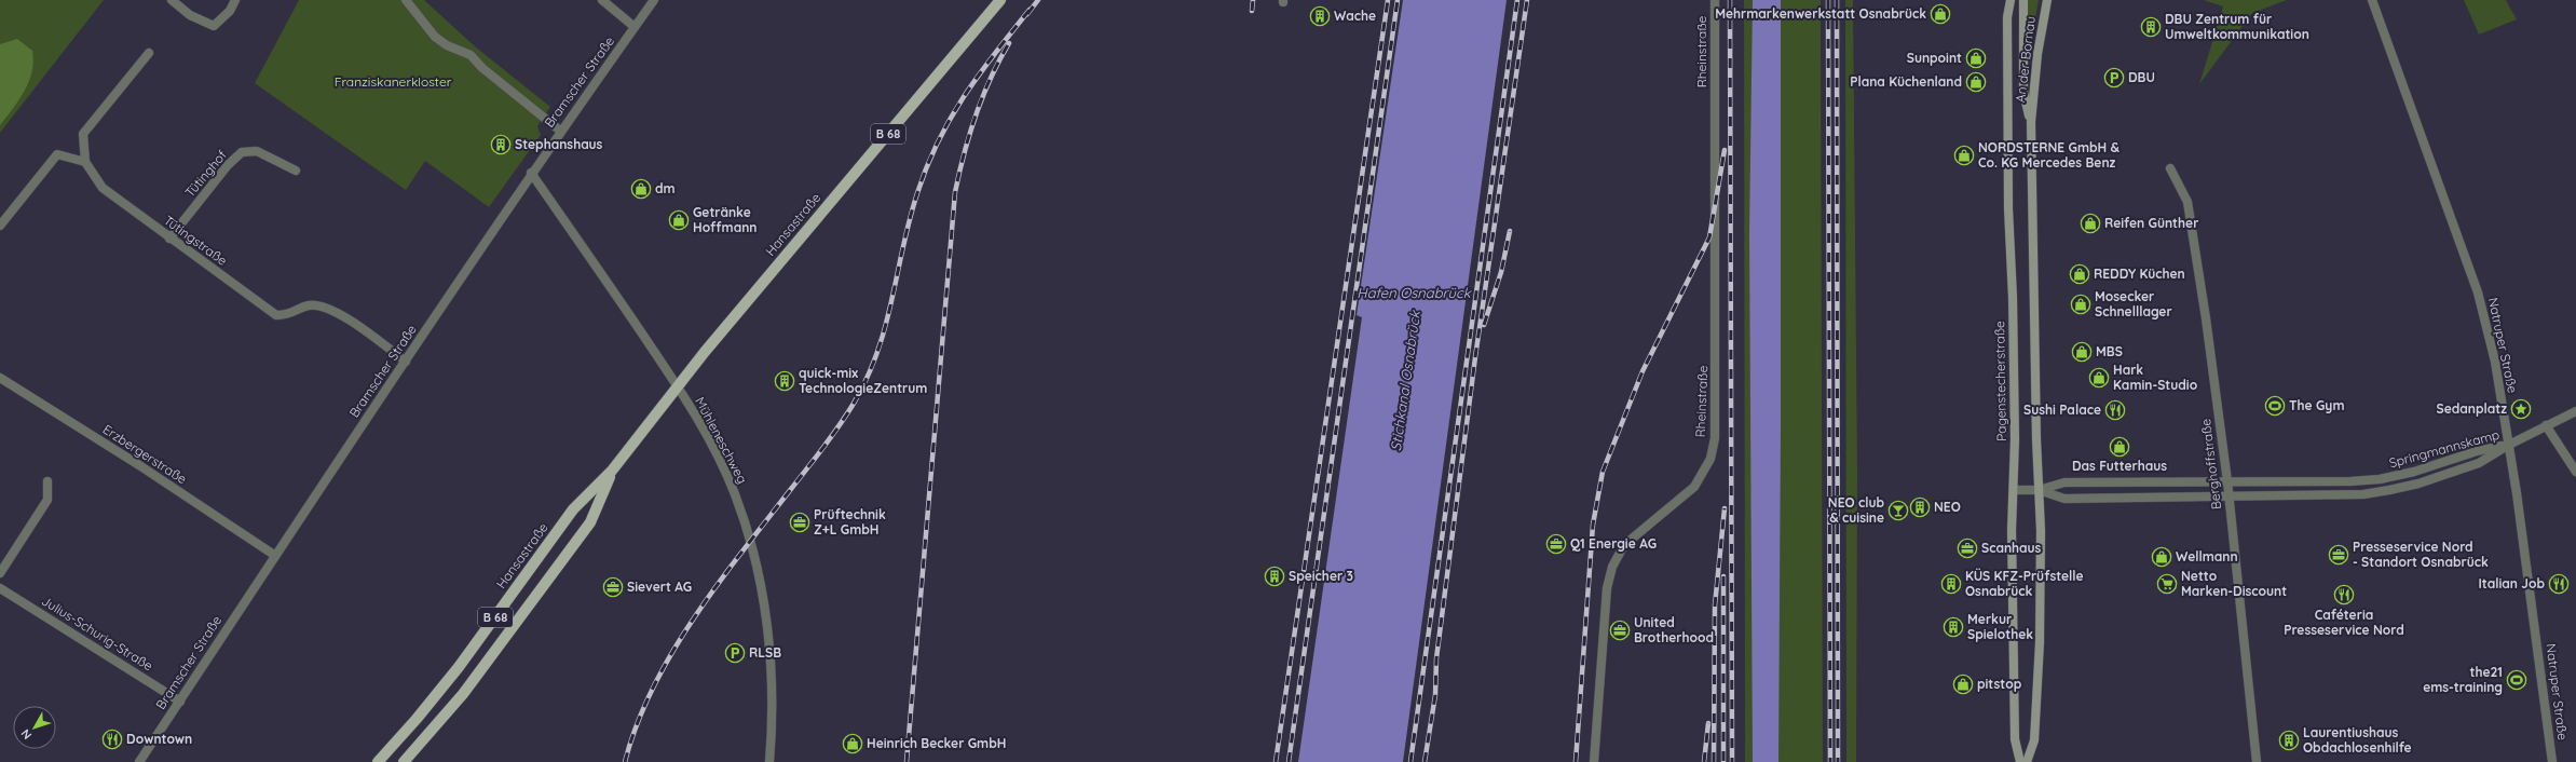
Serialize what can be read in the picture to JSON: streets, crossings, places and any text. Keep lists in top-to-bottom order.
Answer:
{
  "streets": {
    "main road": [
      "An der Bornau",
      "B 68",
      "Hansastraße",
      "Pagenstecherstraße"
    ],
    "street": [
      "Rheinstraße",
      "Bramscher Straße",
      "Tütinghof",
      "Tütingstraße",
      "Natruper Straße",
      "Mühleneschweg",
      "Springmannskamp",
      "Erzbergerstraße",
      "Berghoffstraße",
      "Julius-Schurig-Straße"
    ]
  },
  "crossings": [
    ["An der Bornau", "Pagenstecherstraße"],
    ["Bramscher Straße", "Tütingstraße"],
    ["Bramscher Straße", "Mühleneschweg"],
    ["Bramscher Straße", "Erzbergerstraße"],
    ["Bramscher Straße", "Julius-Schurig-Straße"],
    ["Tütinghof", "Tütingstraße"],
    ["Hansastraße", "Mühleneschweg"],
    ["Natruper Straße", "Springmannskamp"],
    ["Pagenstecherstraße", "Springmannskamp"],
    ["Springmannskamp", "Berghoffstraße"]
  ],
  "water": ["Hafen Osnabrück", "Stichkanal Osnabrück"],
  "parks": ["Franziskanerkloster"],
  "places": {
    "shop": [
      "Mehrmarkenwerkstatt Osnabrück",
      "Sunpoint",
      "Plana Küchenland",
      "NORDSTERNE GmbH & Co. KG Mercedes Benz",
      "dm",
      "Getränke Hoffmann",
      "Reifen Günther",
      "REDDY Küchen",
      "Mosecker Schnelllager",
      "MBS",
      "Hark Kamin-Studio",
      "Das Futterhaus",
      "Wellmann",
      "pitstop",
      "Heinrich Becker GmbH"
    ],
    "building": [
      "Wache",
      "DBU Zentrum für Umweltkommunikation",
      "Stephanshaus",
      "quick-mix TechnologieZentrum",
      "NEO",
      "Speicher 3",
      "KÜS KFZ-Prüfstelle Osnabrück",
      "Merkur Spielothek",
      "Laurentiushaus Obdachlosenhilfe"
    ],
    "parking": ["DBU", "RLSB"],
    "sports": ["The Gym", "the21 ems-training"],
    "place": ["Sedanplatz"],
    "restaurant": [
      "Sushi Palace",
      "Italian Job",
      "Caféteria Presseservice Nord",
      "Downtown"
    ],
    "bar": ["NEO club & cuisine"],
    "office": [
      "Prüftechnik Z+L GmbH",
      "Q1 Energie AG",
      "Scanhaus",
      "Presseservice Nord - Standort Osnabrück",
      "Sievert AG",
      "United Brotherhood"
    ],
    "supermarket": ["Netto Marken-Discount"]
  },
  "north": "bottom left"
}
